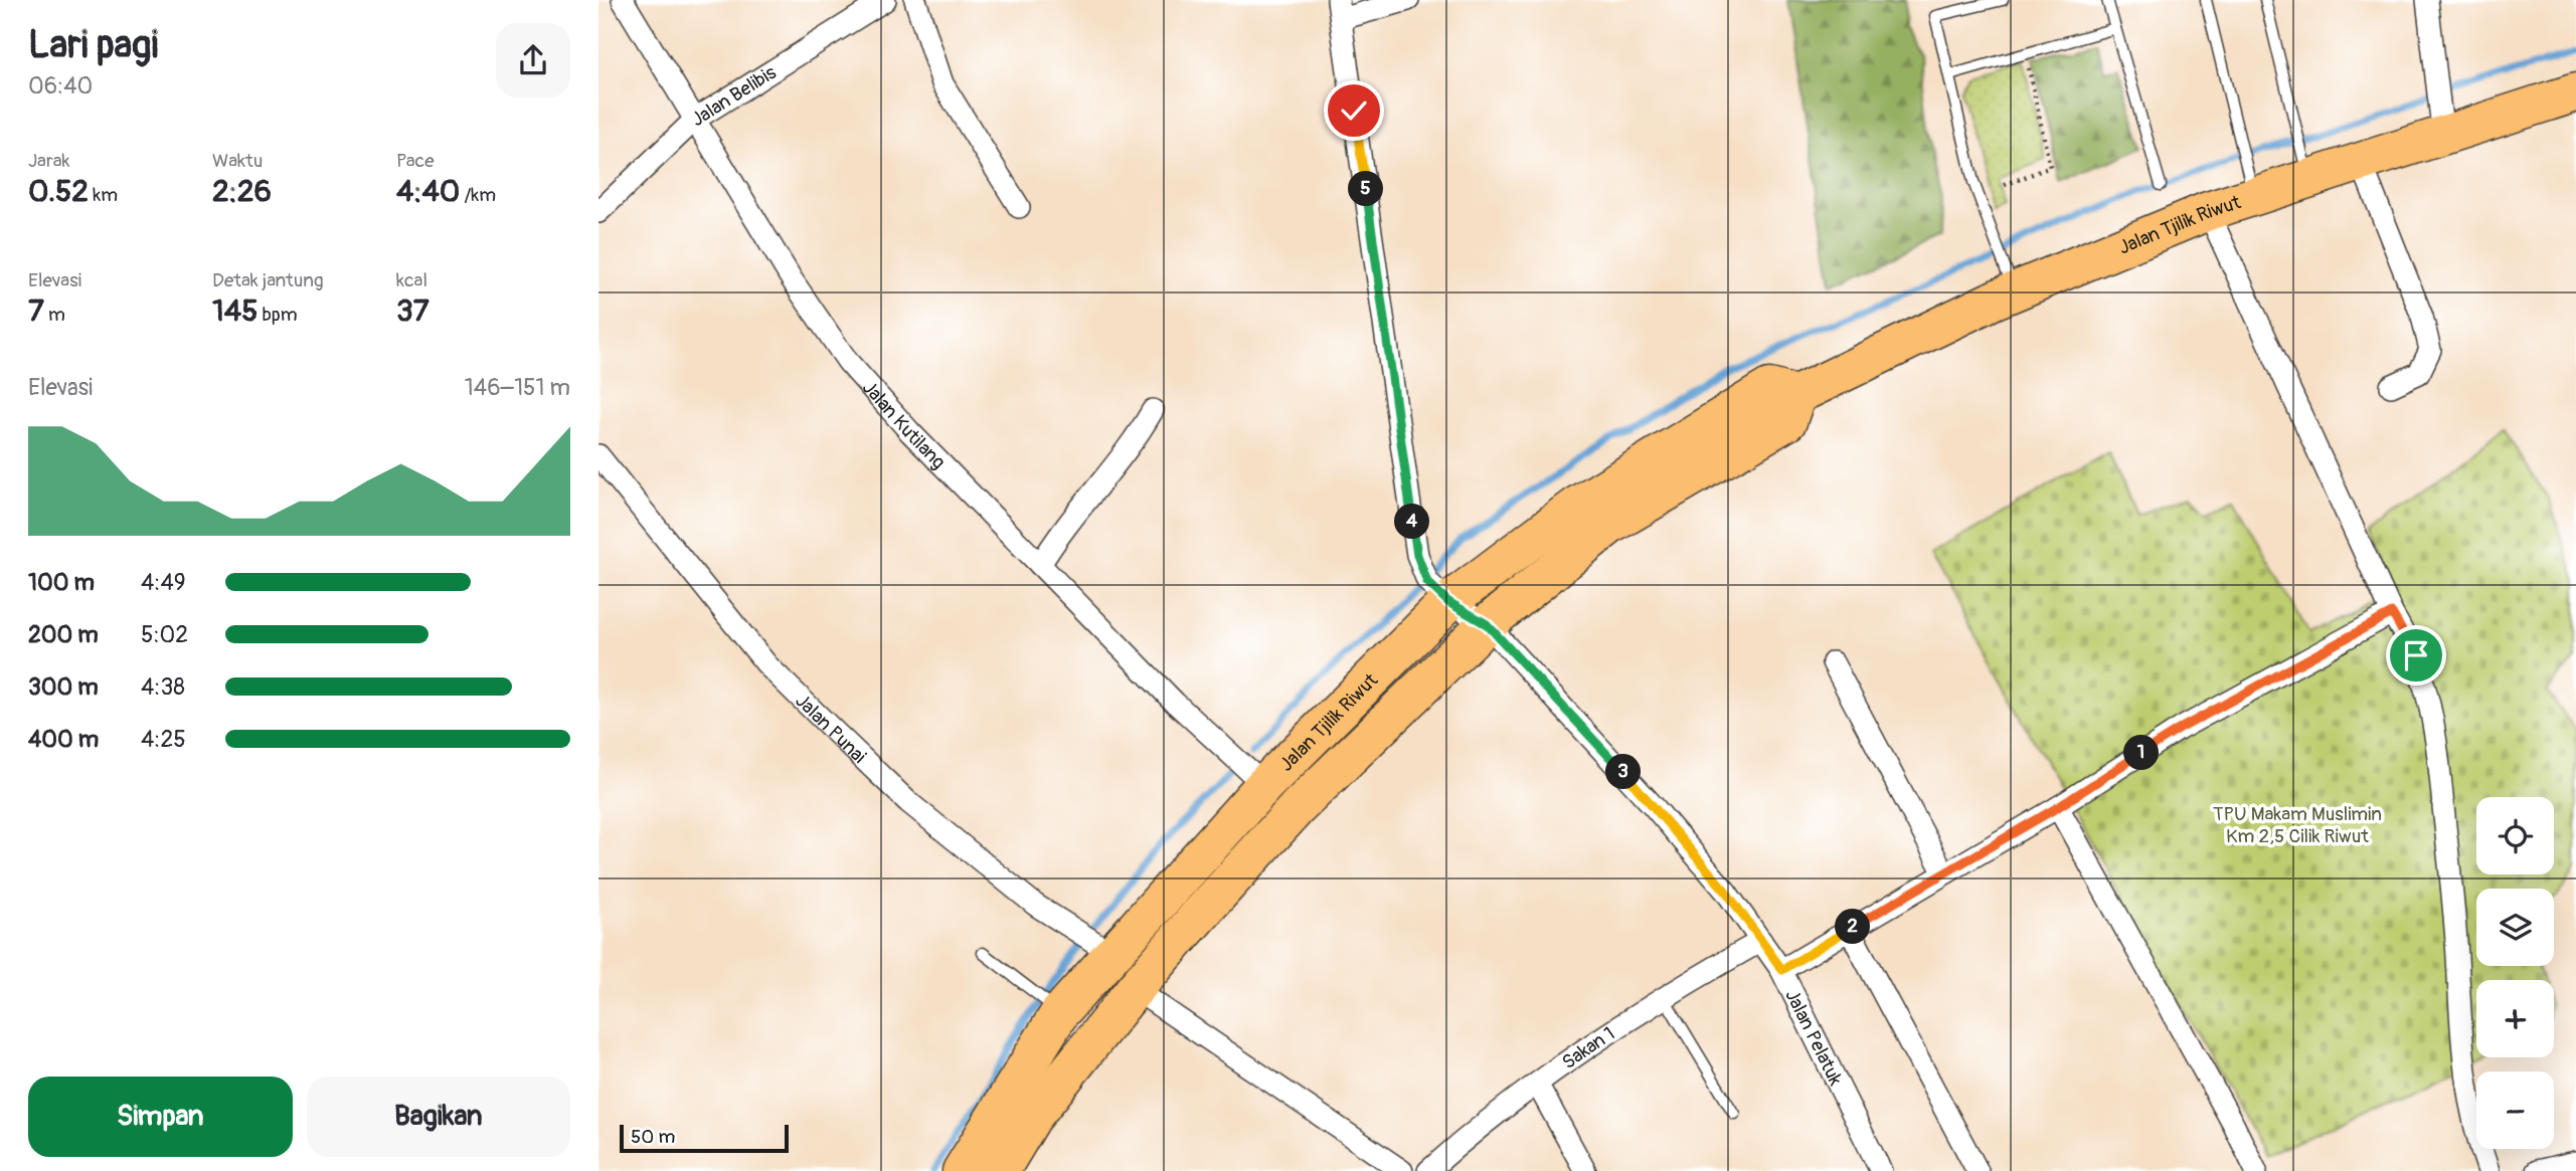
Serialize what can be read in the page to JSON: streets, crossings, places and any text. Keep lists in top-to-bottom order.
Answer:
{
  "streets": {
    "highway": ["Jalan Tjilik Riwut"],
    "street": [
      "Jalan Belibis",
      "Jalan Kutilang",
      "Jalan Punai",
      "Jalan Pelatuk",
      "Sakan 1"
    ]
  },
  "crossings": [
    ["Jalan Belibis", "Jalan Kutilang"],
    ["Jalan Tjilik Riwut", "Jalan Kutilang"],
    ["Jalan Tjilik Riwut", "Jalan Punai"],
    ["Jalan Tjilik Riwut", "Jalan Pelatuk"],
    ["Jalan Pelatuk", "Sakan 1"]
  ],
  "parks": ["TPU Makam Muslimin Km 2,5 Cilik Riwut"],
  "scale_bar": "50 m",
  "page": {
    "heading": ["Lari pagi", "06:40"],
    "stats": [
      ["Jarak", "0.52 km"],
      ["Waktu", "2:26"],
      ["Pace", "4:40 /km"],
      ["Elevasi", "7 m"],
      ["Detak jantung", "145 bpm"],
      ["kcal", "37"]
    ],
    "pins": [
      "5",
      "4",
      "1",
      "3",
      "2"
    ],
    "chart": ["Elevasi", "146–151 m"],
    "list": [
      {
        "name": "100 m",
        "note": "4:49"
      },
      {
        "name": "200 m",
        "note": "5:02"
      },
      {
        "name": "300 m",
        "note": "4:38"
      },
      {
        "name": "400 m",
        "note": "4:25"
      }
    ],
    "map_buttons": ["+", "−"],
    "buttons": ["Simpan", "Bagikan"],
    "scale": "50 m"
  }
}
